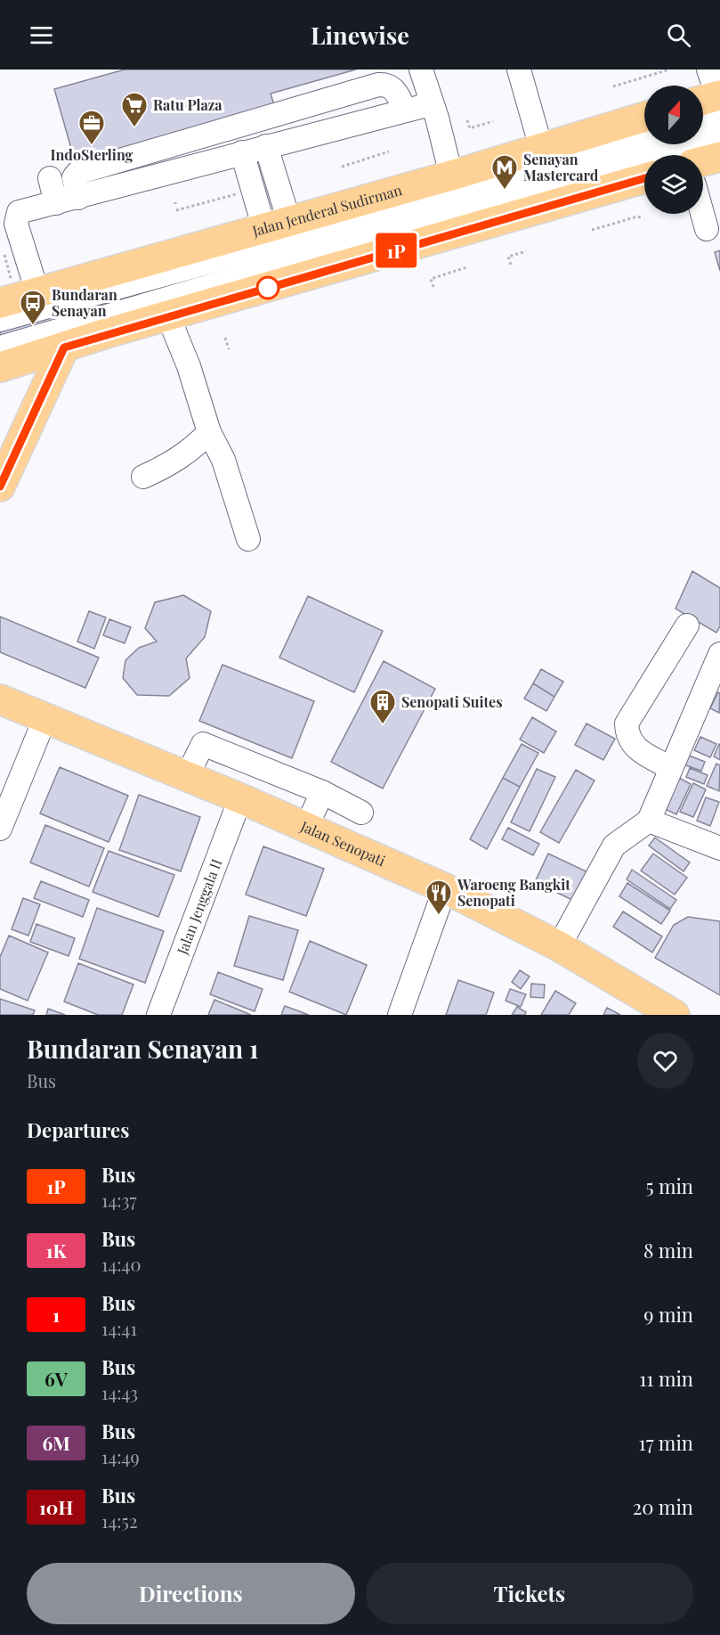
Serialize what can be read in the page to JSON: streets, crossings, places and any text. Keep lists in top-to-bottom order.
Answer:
{
  "streets": {
    "main road": ["Jalan Jenderal Sudirman", "Jalan Senopati"],
    "street": ["Jalan Jenggala II"]
  },
  "crossings": [
    ["Jalan Senopati", "Jalan Jenggala II"]
  ],
  "places": {
    "supermarket": ["Ratu Plaza"],
    "office": ["IndoSterling"],
    "metro station": ["Senayan Mastercard"],
    "bus stop": ["Bundaran Senayan"],
    "building": ["Senopati Suites"],
    "restaurant": ["Waroeng Bangkit Senopati"]
  },
  "lines": ["bus line 1P"],
  "north": "top",
  "page": {
    "header": "Linewise",
    "on_map": "1P",
    "heading": [
      ["Bundaran Senayan 1", "Bus"],
      "Departures"
    ],
    "list": [
      {
        "mark": "1P",
        "name": "Bus",
        "note": "14:37",
        "value": "5 min"
      },
      {
        "mark": "1K",
        "name": "Bus",
        "note": "14:40",
        "value": "8 min"
      },
      {
        "mark": "1",
        "name": "Bus",
        "note": "14:41",
        "value": "9 min"
      },
      {
        "mark": "6V",
        "name": "Bus",
        "note": "14:43",
        "value": "11 min"
      },
      {
        "mark": "6M",
        "name": "Bus",
        "note": "14:49",
        "value": "17 min"
      },
      {
        "mark": "10H",
        "name": "Bus",
        "note": "14:52",
        "value": "20 min"
      }
    ],
    "buttons": ["Directions", "Tickets"]
  }
}
